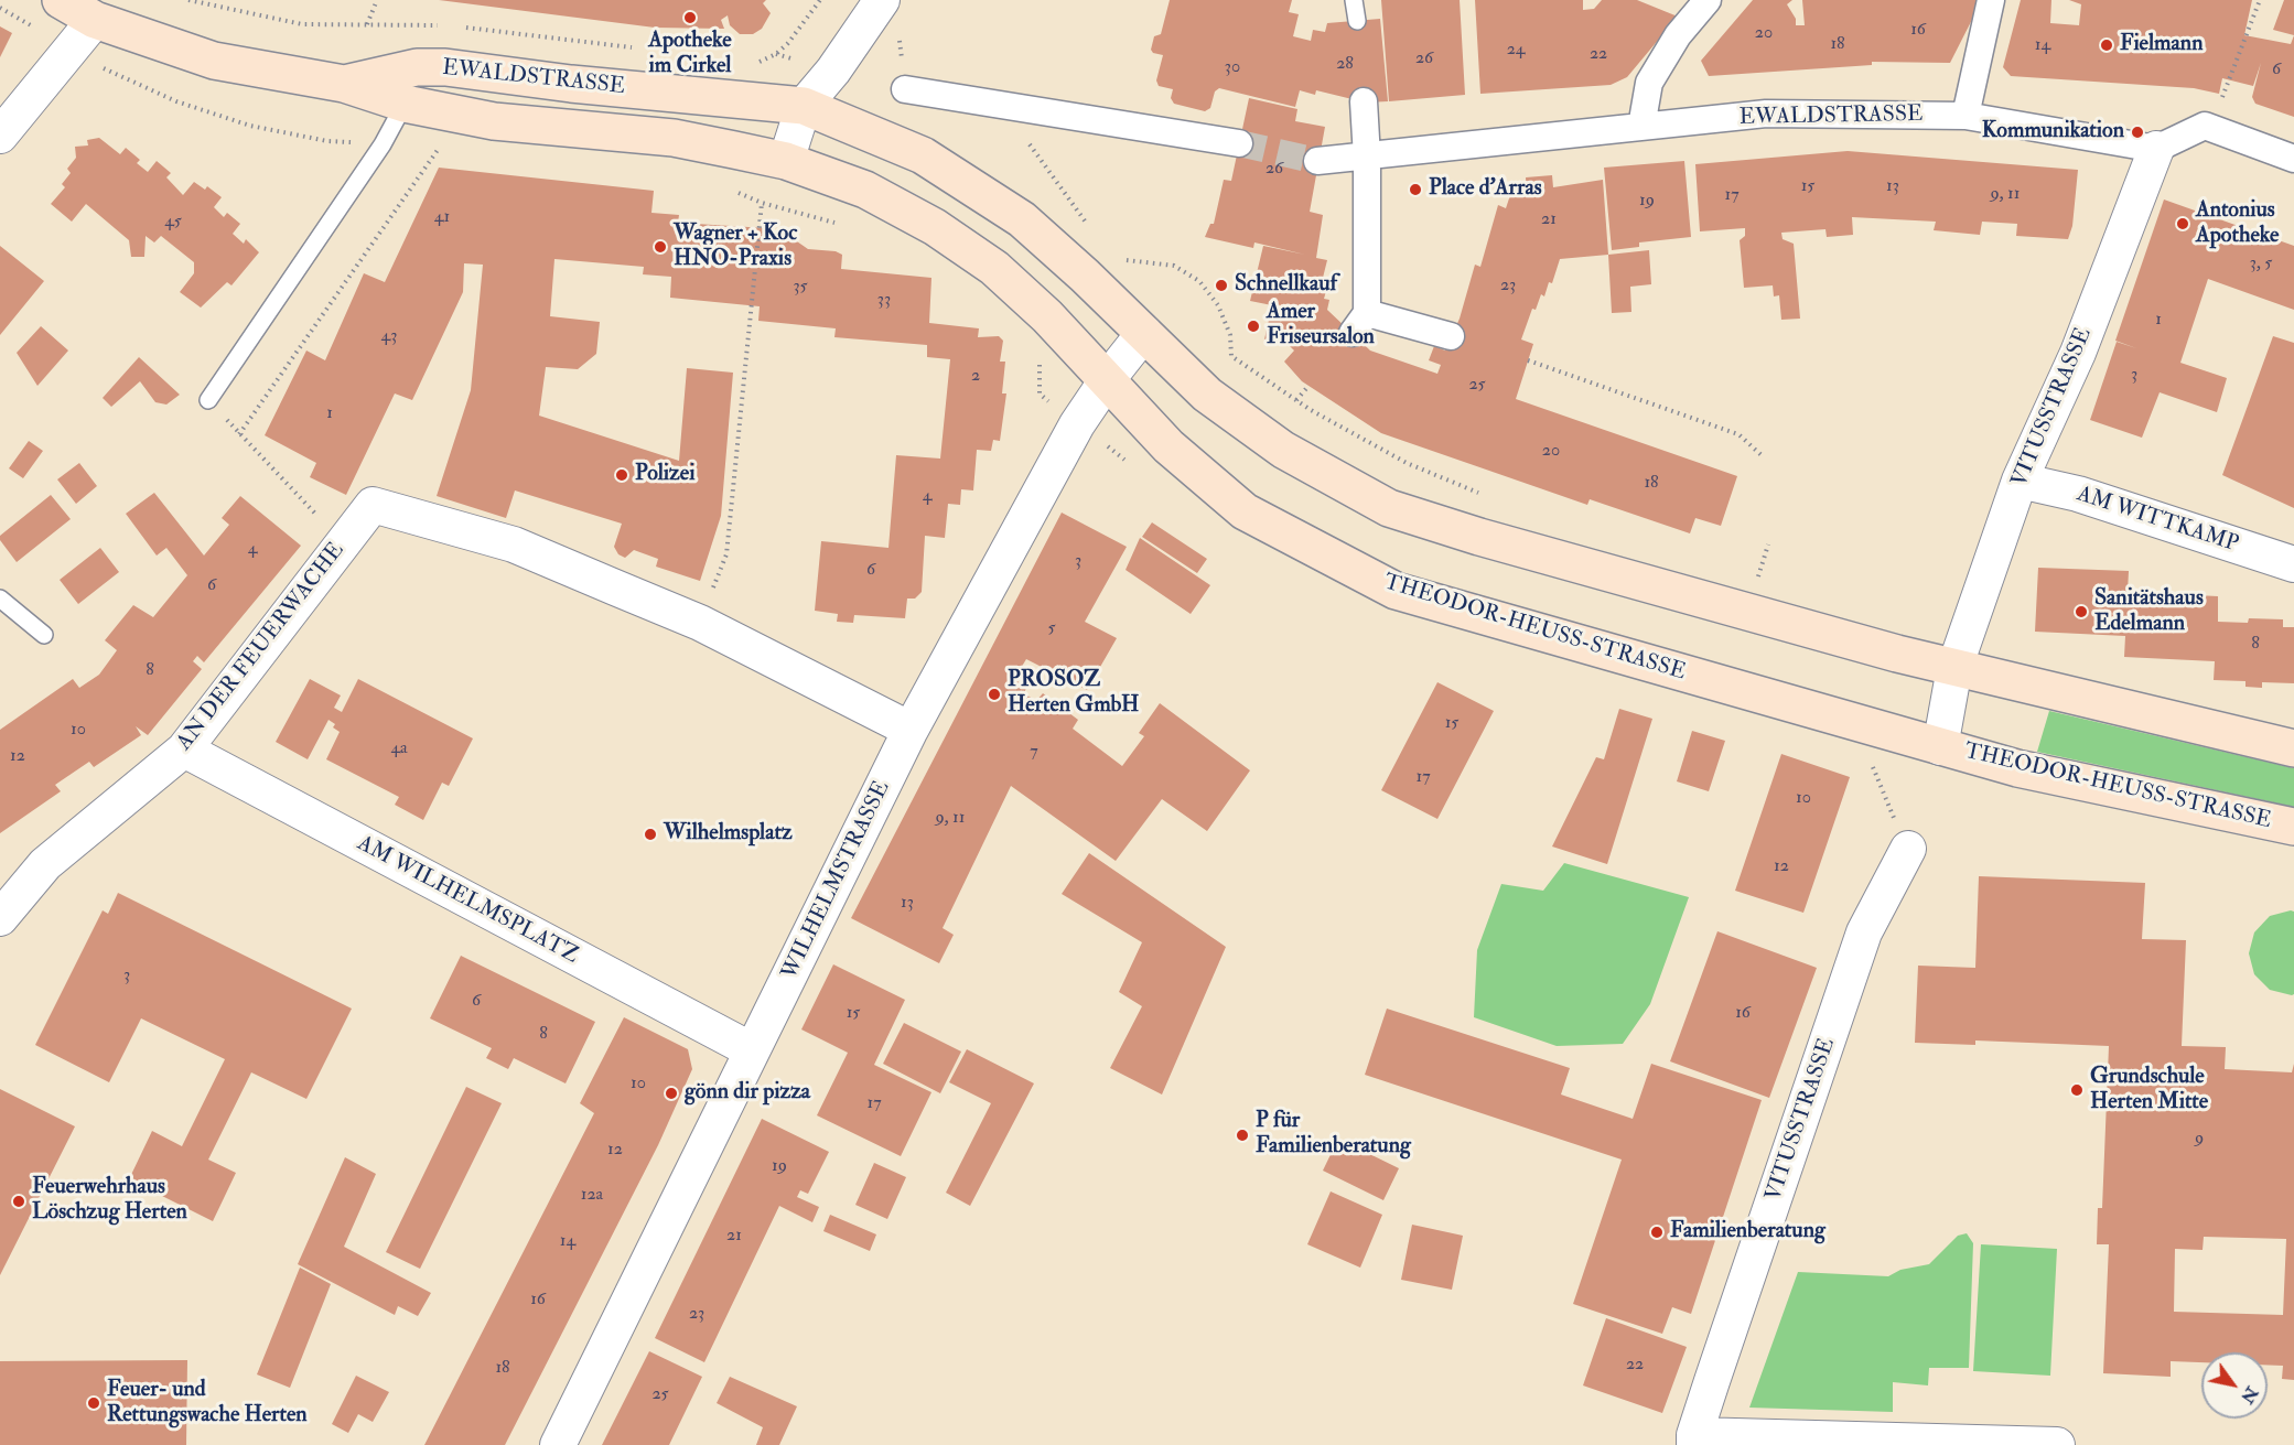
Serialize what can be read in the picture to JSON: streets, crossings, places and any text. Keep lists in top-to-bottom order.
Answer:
{
  "streets": {
    "main road": ["EWALDSTRASSE", "THEODOR-HEUSS-STRASSE"],
    "street": [
      "VITUSSTRASSE",
      "AM WITTKAMP",
      "AN DER FEUERWACHE",
      "WILHELMSTRASSE",
      "AM WILHELMSPLATZ"
    ]
  },
  "crossings": [
    ["EWALDSTRASSE", "VITUSSTRASSE"],
    ["EWALDSTRASSE", "THEODOR-HEUSS-STRASSE"],
    ["VITUSSTRASSE", "AM WITTKAMP"],
    ["VITUSSTRASSE", "THEODOR-HEUSS-STRASSE"],
    ["THEODOR-HEUSS-STRASSE", "WILHELMSTRASSE"],
    ["AN DER FEUERWACHE", "AM WILHELMSPLATZ"],
    ["WILHELMSTRASSE", "AM WILHELMSPLATZ"]
  ],
  "places": [
    "Apotheke im Cirkel",
    "Fielmann",
    "Kommunikation",
    "Place d'Arras",
    "Antonius Apotheke",
    "Wagner + Koc HNO-Praxis",
    "Schnellkauf",
    "Amer Friseursalon",
    "Polizei",
    "Sanitätshaus Edelmann",
    "PROSOZ Herten GmbH",
    "Wilhelmsplatz",
    "Grundschule Herten Mitte",
    "gönn dir pizza",
    "P für Familienberatung",
    "Feuerwehrhaus Löschzug Herten",
    "Familienberatung",
    "Feuer- und Rettungswache Herten"
  ],
  "house_numbers": [
    "16",
    "20",
    "18",
    "14",
    "24",
    "22",
    "26",
    "28",
    "30",
    "6",
    "26",
    "15",
    "13",
    "9, 11",
    "17",
    "19",
    "41",
    "21",
    "45",
    "3, 5",
    "23",
    "35",
    "33",
    "1",
    "43",
    "3",
    "2",
    "25",
    "1",
    "20",
    "18",
    "4",
    "4",
    "3",
    "6",
    "6",
    "5",
    "8",
    "8",
    "15",
    "10",
    "4a",
    "7",
    "12",
    "17",
    "10",
    "9, 11",
    "12",
    "13",
    "3",
    "6",
    "15",
    "16",
    "8",
    "10",
    "17",
    "9",
    "12",
    "19",
    "12a",
    "21",
    "14",
    "16",
    "23",
    "22",
    "18",
    "25"
  ],
  "north": "bottom right"
}
